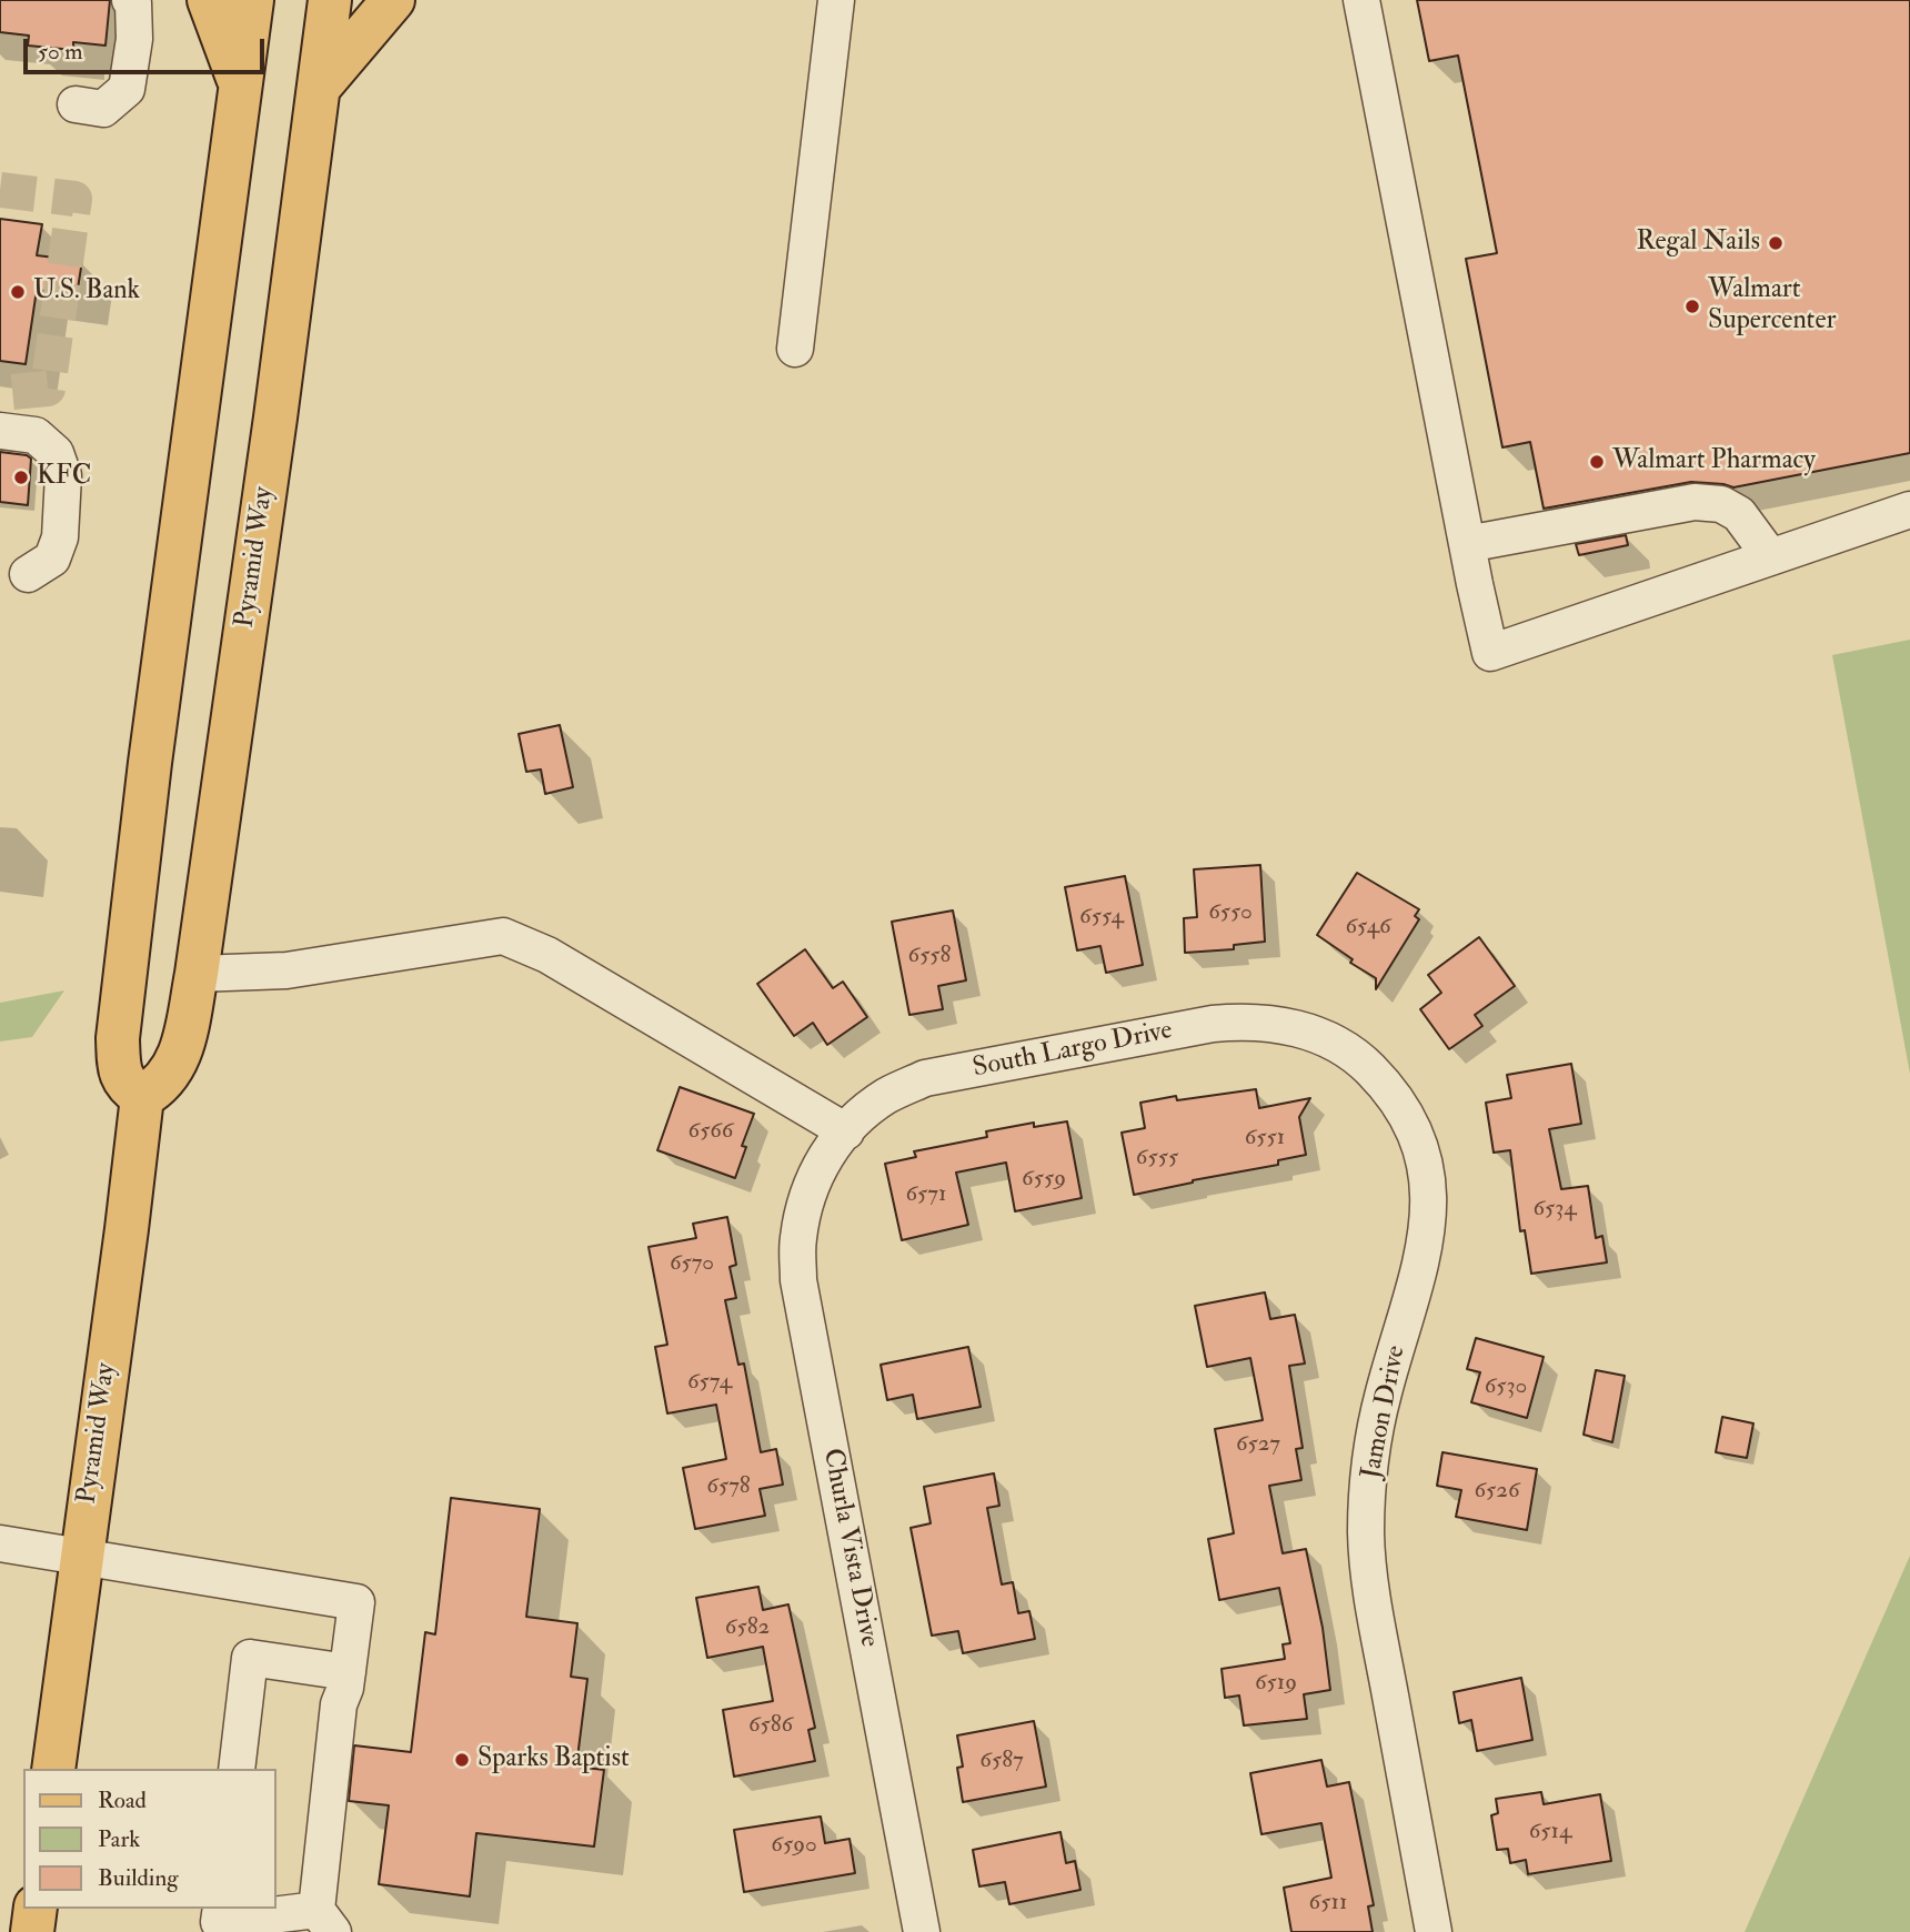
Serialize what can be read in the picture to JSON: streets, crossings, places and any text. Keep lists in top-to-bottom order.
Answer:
{
  "streets": {
    "main road": ["Pyramid Way"],
    "street": ["South Largo Drive", "Jamon Drive", "Churla Vista Drive"]
  },
  "crossings": [
    ["South Largo Drive", "Jamon Drive"],
    ["South Largo Drive", "Churla Vista Drive"]
  ],
  "places": [
    "Regal Nails",
    "U.S. Bank",
    "Walmart Supercenter",
    "Walmart Pharmacy",
    "KFC",
    "Sparks Baptist"
  ],
  "house_numbers": [
    "6550",
    "6554",
    "6546",
    "6558",
    "6566",
    "6551",
    "6555",
    "6559",
    "6571",
    "6534",
    "6570",
    "6574",
    "6530",
    "6527",
    "6578",
    "6526",
    "6582",
    "6519",
    "6586",
    "6587",
    "6514",
    "6590",
    "6511"
  ],
  "legend": ["Road", "Park", "Building"],
  "scale_bar": "50 m"
}
